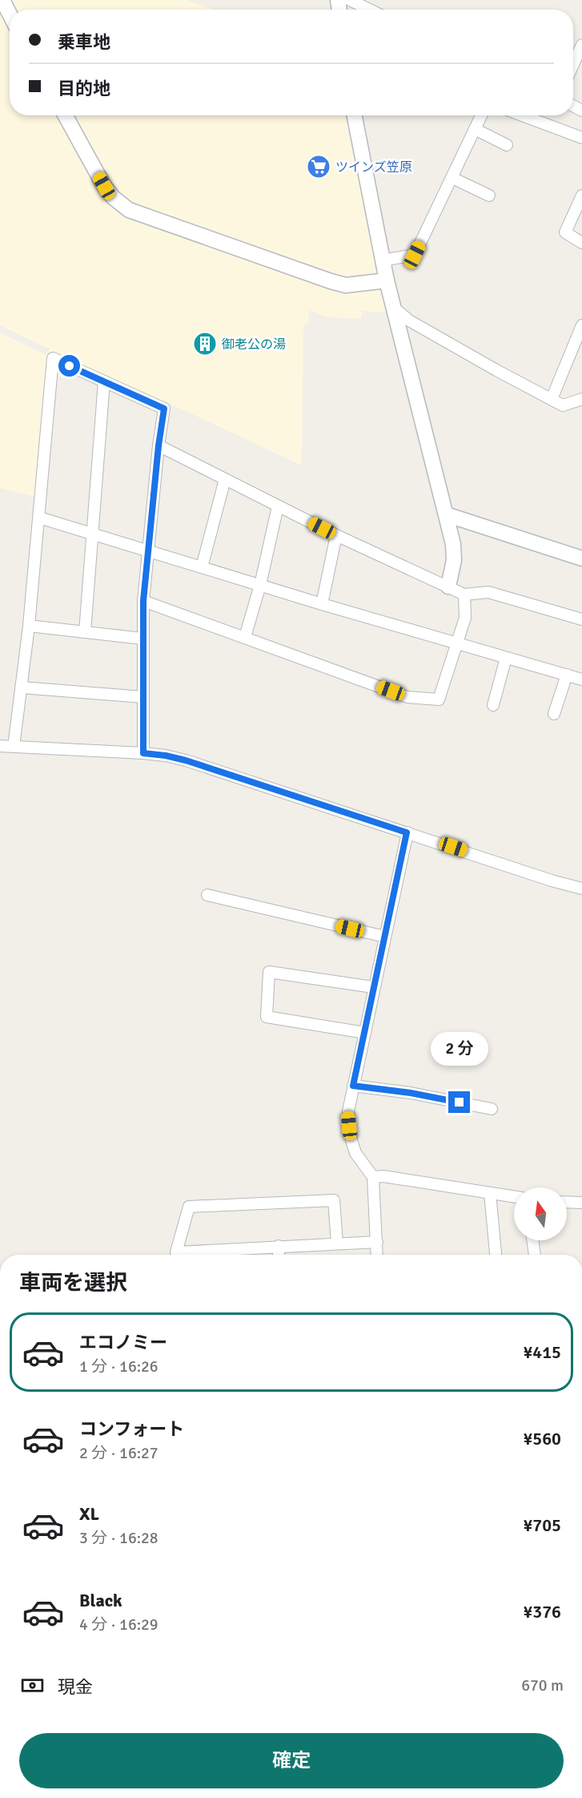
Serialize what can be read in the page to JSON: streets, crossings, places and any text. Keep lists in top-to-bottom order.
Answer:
{
  "places": {
    "supermarket": ["ツインズ笠原"],
    "building": ["御老公の湯"]
  },
  "north": "top",
  "page": {
    "banner": ["乗車地", "目的地"],
    "bubble": "2 分",
    "heading": "車両を選択",
    "list": [
      {
        "name": "エコノミー",
        "note": "1 分 · 16:26",
        "value": "¥415"
      },
      {
        "name": "コンフォート",
        "note": "2 分 · 16:27",
        "value": "¥560"
      },
      {
        "name": "XL",
        "note": "3 分 · 16:28",
        "value": "¥705"
      },
      {
        "name": "Black",
        "note": "4 分 · 16:29",
        "value": "¥376"
      }
    ],
    "pay": ["現金", "670 m"],
    "buttons": "確定"
  }
}
